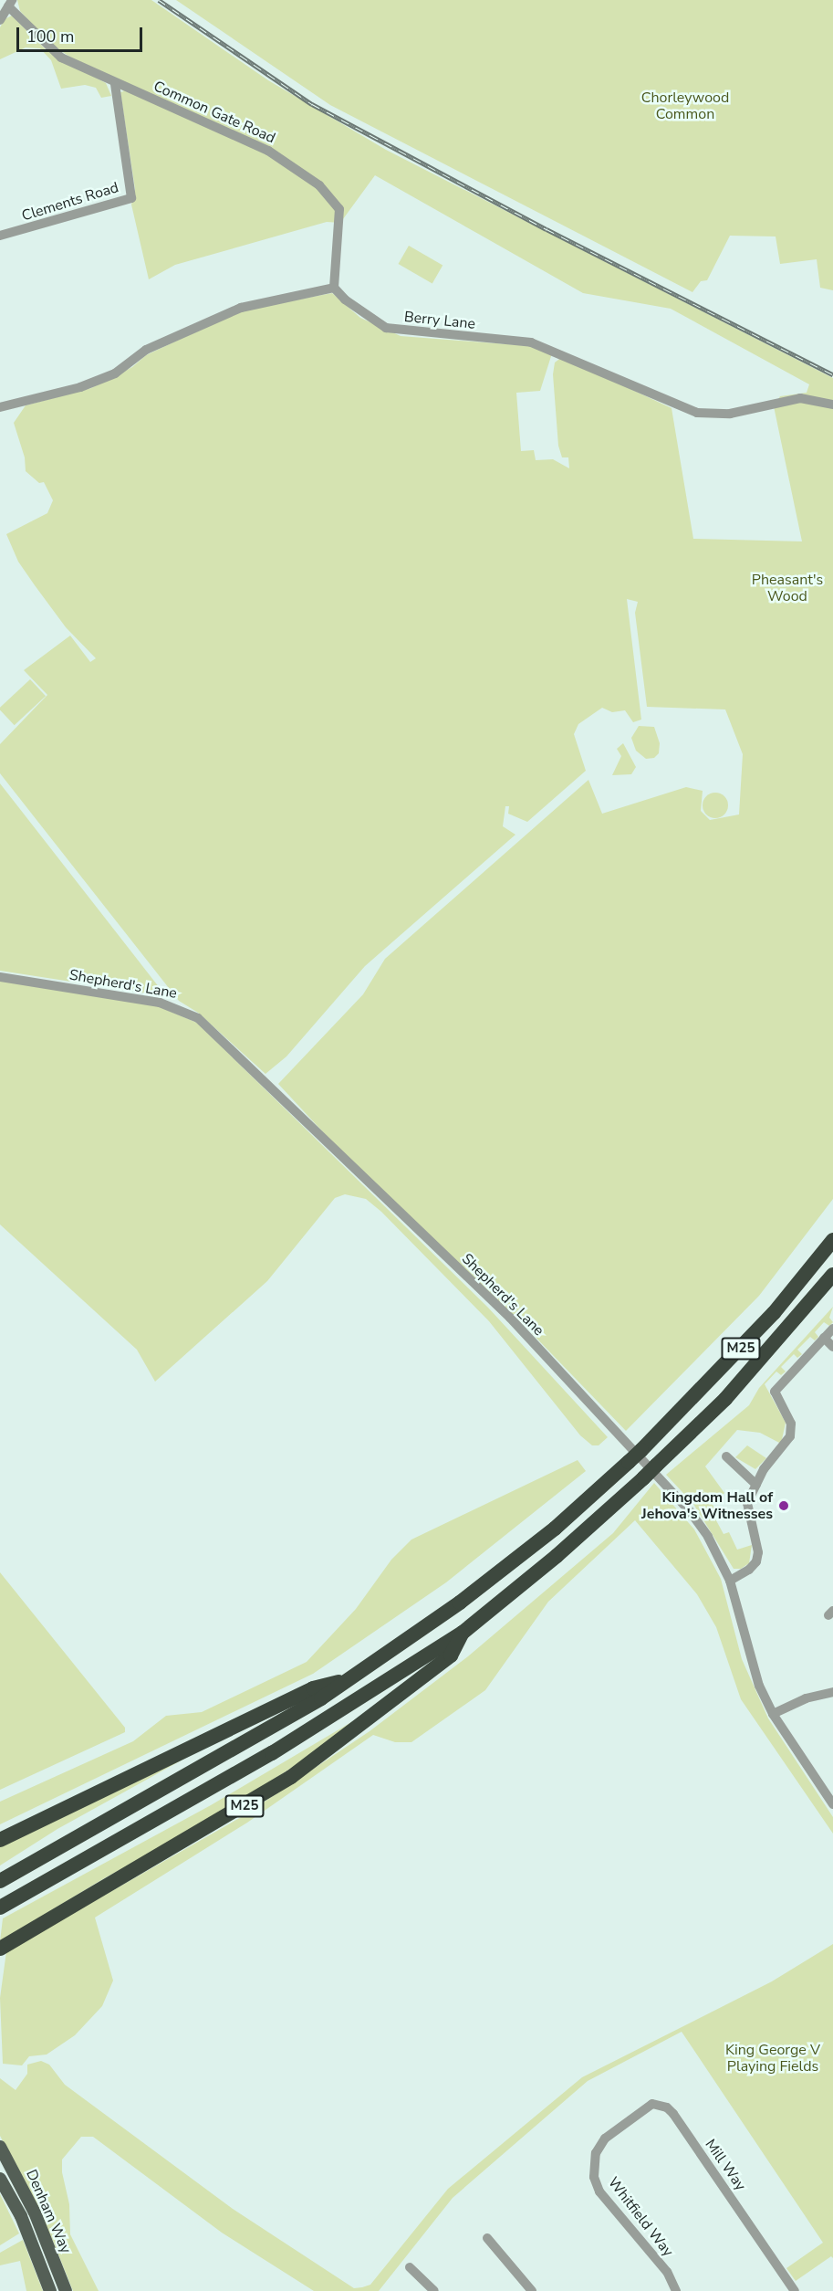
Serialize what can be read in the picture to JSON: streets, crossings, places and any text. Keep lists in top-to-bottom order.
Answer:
{
  "streets": {
    "highway": ["M25"],
    "main road": ["Denham Way"],
    "street": [
      "Common Gate Road",
      "Clements Road",
      "Berry Lane",
      "Shepherd's Lane",
      "Mill Way",
      "Whitfield Way"
    ]
  },
  "crossings": [
    ["Common Gate Road", "Clements Road"],
    ["Common Gate Road", "Berry Lane"],
    ["Mill Way", "Whitfield Way"]
  ],
  "parks": ["Chorleywood Common", "Pheasant's Wood", "King George V Playing Fields"],
  "places": ["Kingdom Hall of Jehova's Witnesses"],
  "scale_bar": "100 m"
}
